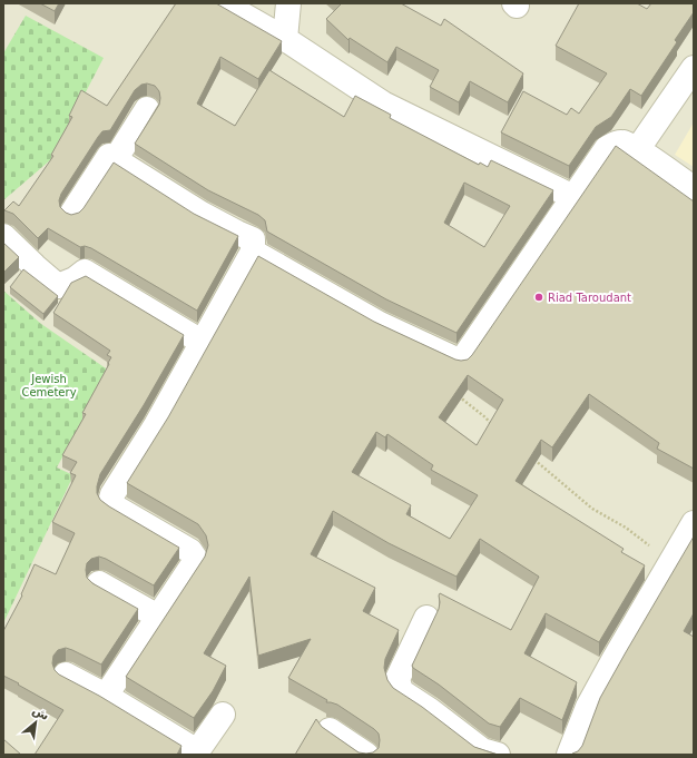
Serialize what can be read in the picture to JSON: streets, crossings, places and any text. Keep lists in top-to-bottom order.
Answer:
{
  "parks": ["Jewish Cemetery"],
  "places": ["Riad Taroudant"],
  "north": "top right"
}
